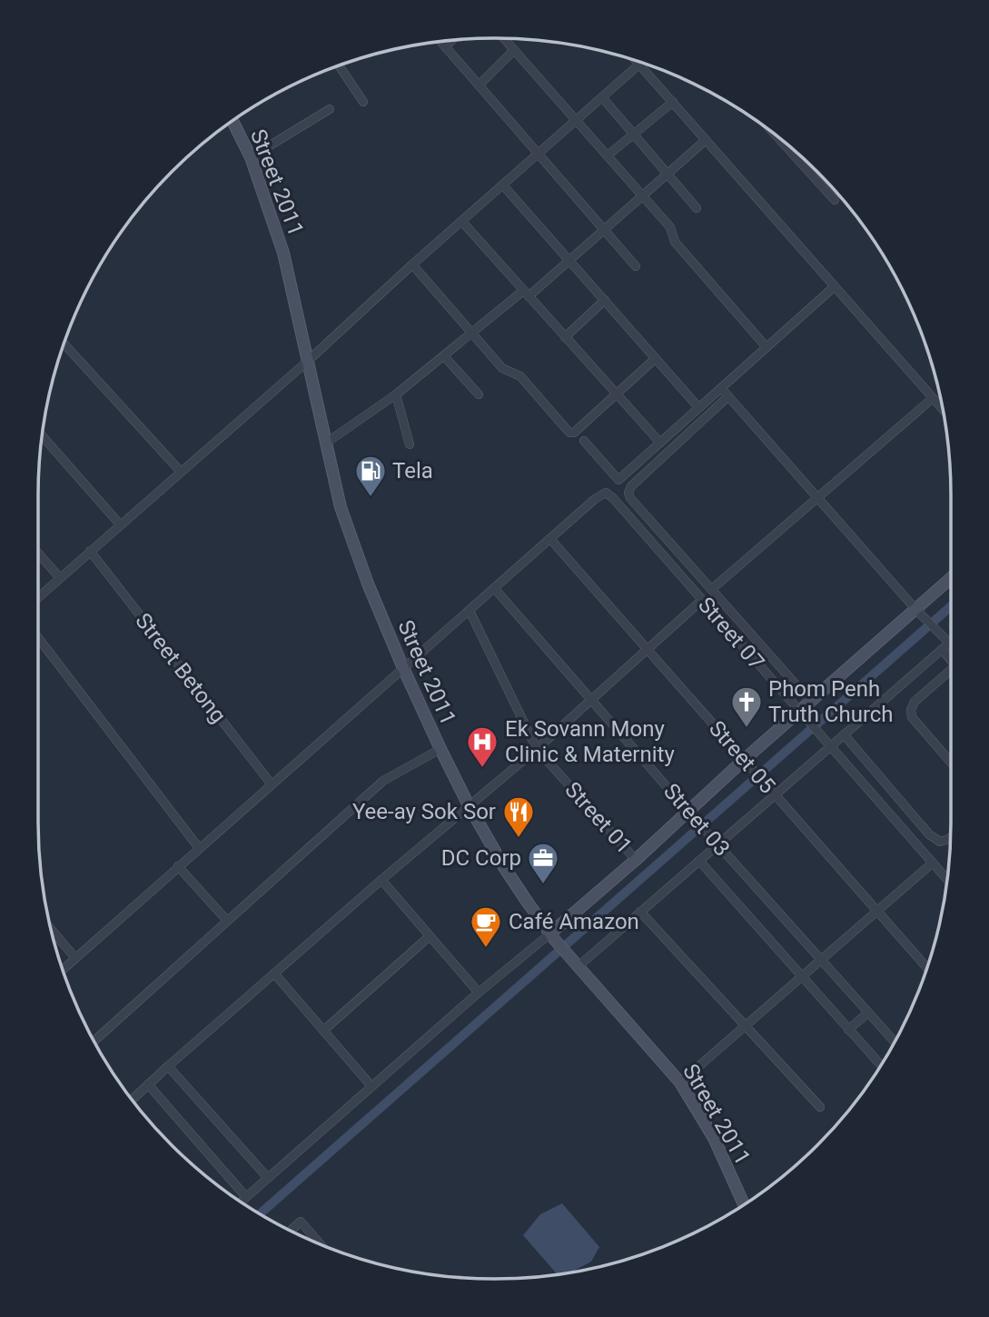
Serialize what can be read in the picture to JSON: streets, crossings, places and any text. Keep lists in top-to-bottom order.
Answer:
{
  "streets": {
    "main road": ["Street 2011"],
    "street": [
      "Street 07",
      "Street Betong",
      "Street 05",
      "Street 01",
      "Street 03"
    ]
  },
  "crossings": [
    ["Street 07", "Street 05"]
  ],
  "places": {
    "fuel station": ["Tela"],
    "church": ["Phom Penh Truth Church"],
    "hospital": ["Ek Sovann Mony Clinic & Maternity"],
    "restaurant": ["Yee-ay Sok Sor"],
    "office": ["DC Corp"],
    "cafe": ["Café Amazon"]
  }
}
